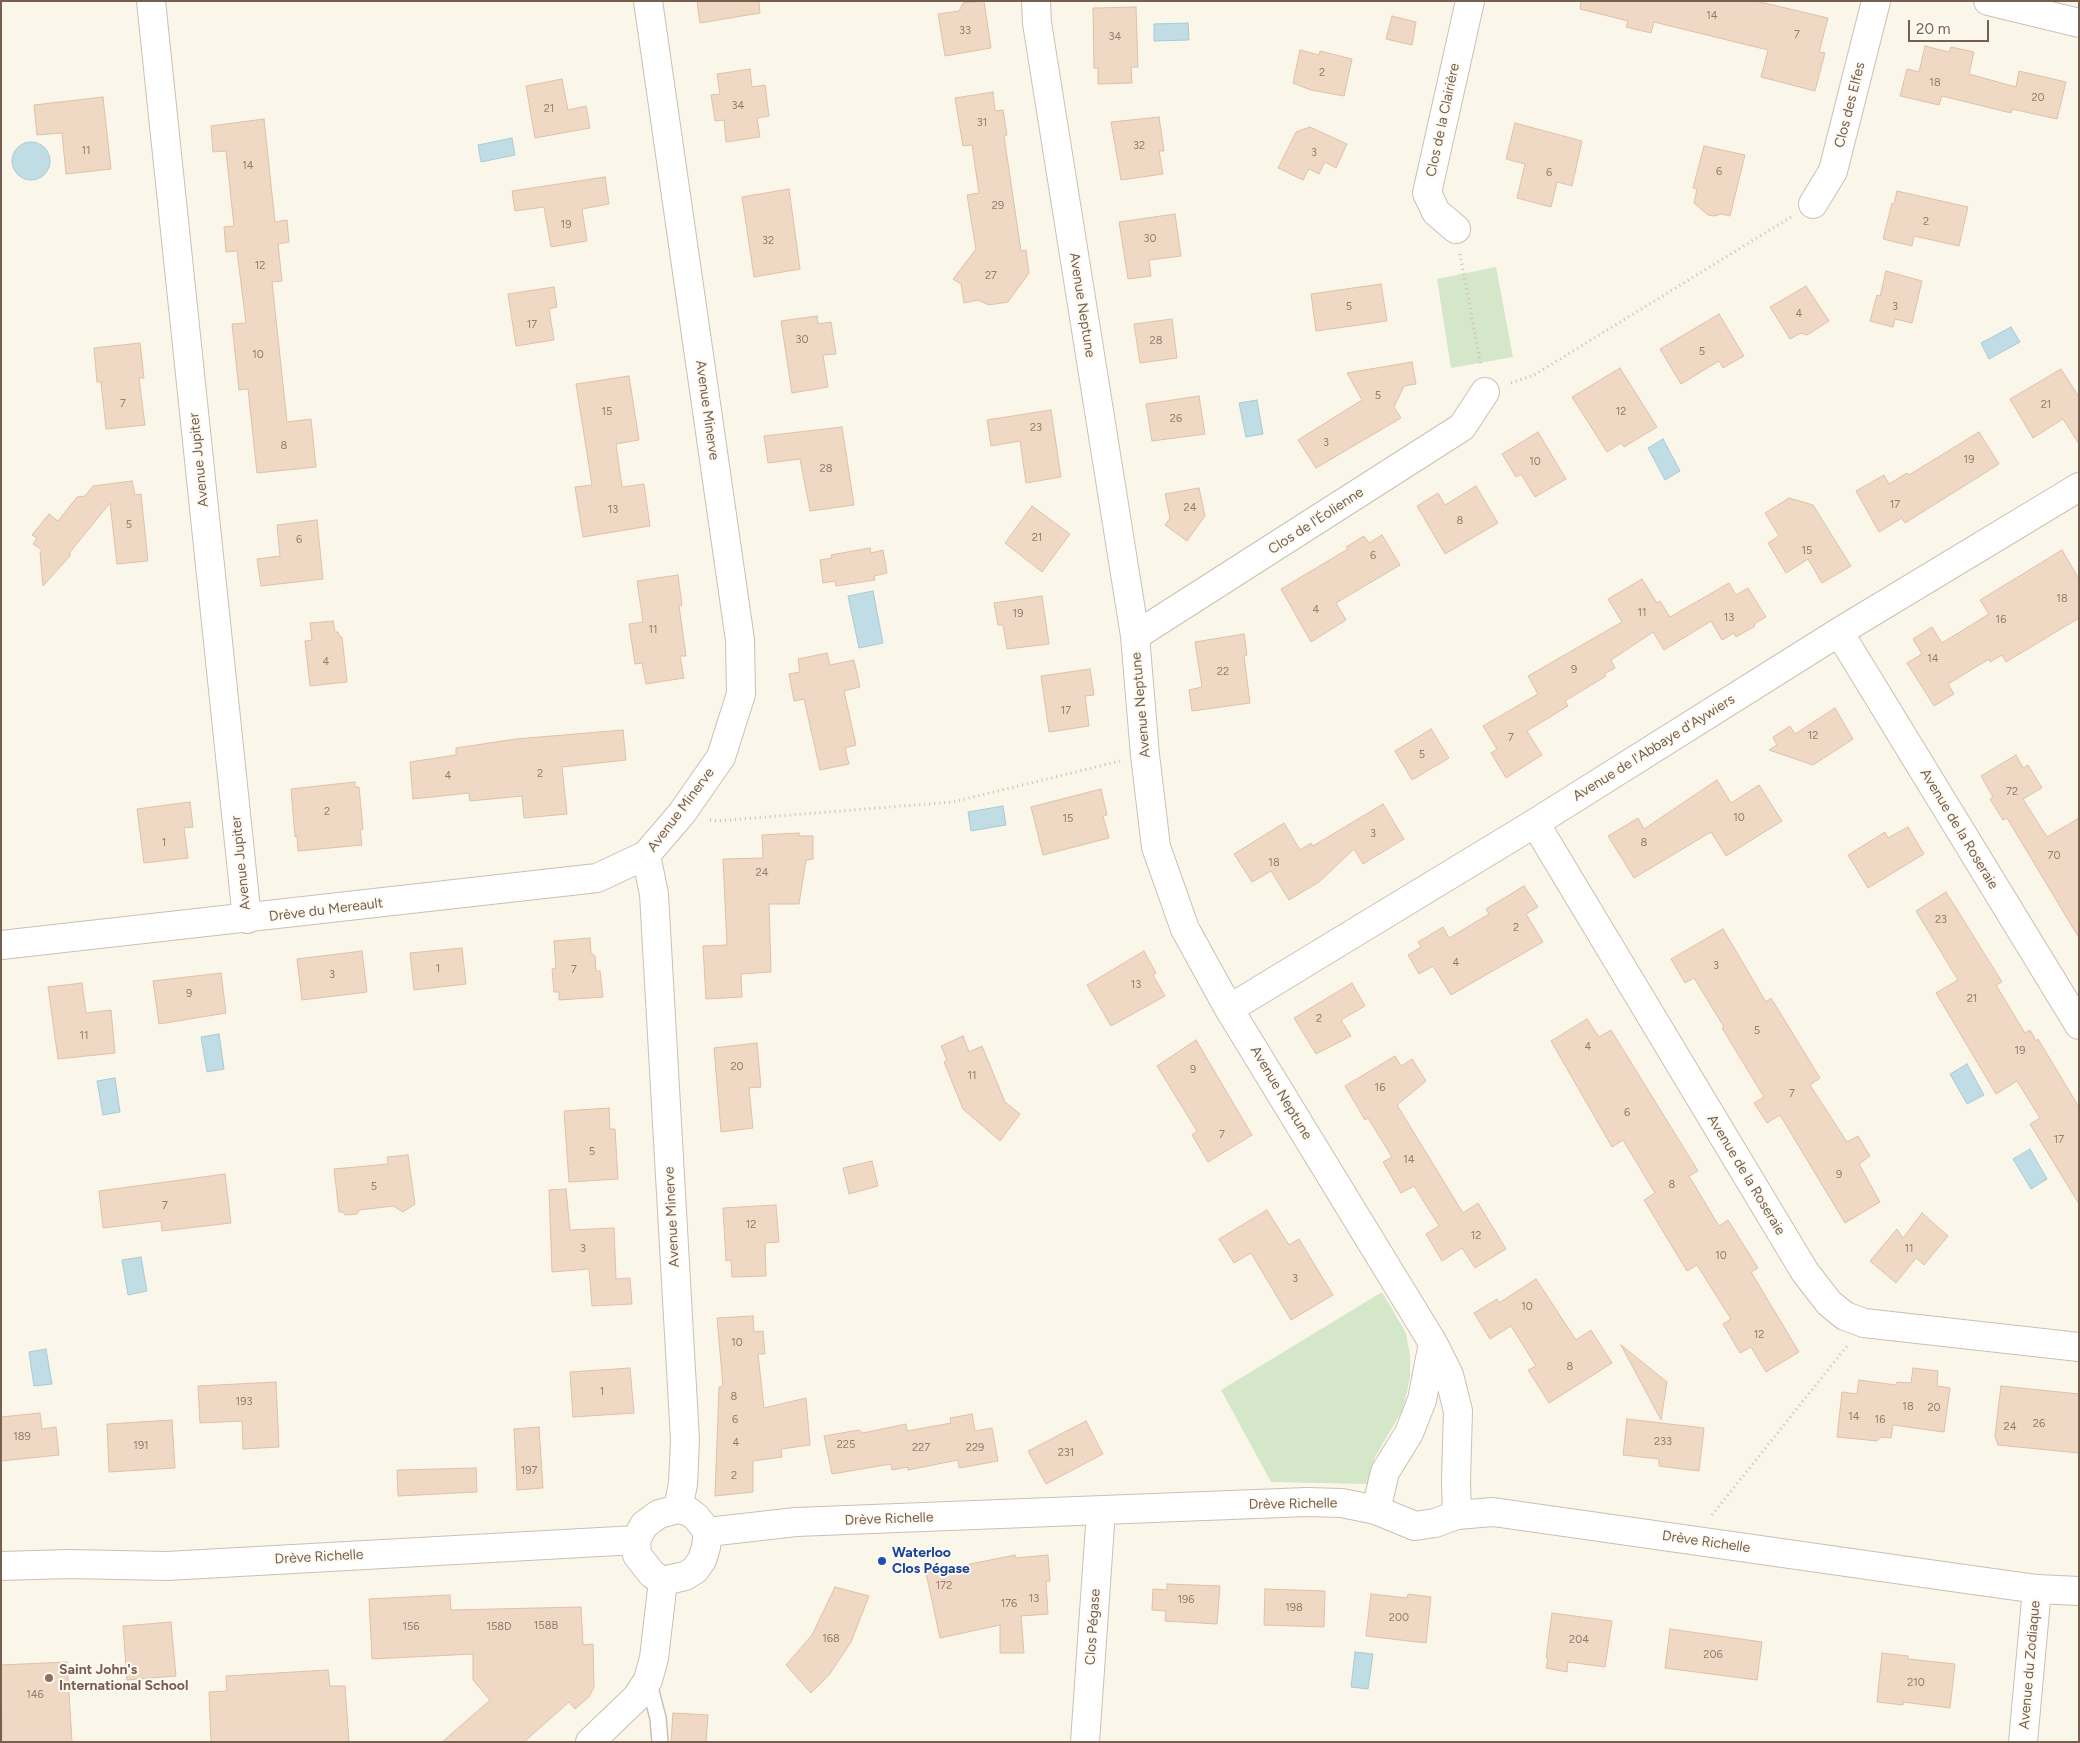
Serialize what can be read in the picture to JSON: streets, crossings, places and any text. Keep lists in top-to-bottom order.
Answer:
{
  "streets": {
    "street": [
      "Clos des Elfes",
      "Clos de la Clairière",
      "Avenue Neptune",
      "Avenue Minerve",
      "Avenue Jupiter",
      "Clos de l'Éolienne",
      "Avenue de l'Abbaye d'Aywiers",
      "Avenue de la Roseraie",
      "Drève du Mereault",
      "Drève Richelle",
      "Clos Pégase",
      "Avenue du Zodiaque"
    ]
  },
  "crossings": [
    ["Avenue Neptune", "Clos de l'Éolienne"],
    ["Avenue Neptune", "Avenue de l'Abbaye d'Aywiers"],
    ["Avenue Neptune", "Drève Richelle"],
    ["Avenue Minerve", "Drève du Mereault"],
    ["Avenue Minerve", "Drève Richelle"],
    ["Avenue Jupiter", "Drève du Mereault"],
    ["Avenue de l'Abbaye d'Aywiers", "Avenue de la Roseraie"],
    ["Drève Richelle", "Clos Pégase"],
    ["Drève Richelle", "Avenue du Zodiaque"]
  ],
  "places": ["Waterloo Clos Pégase", "Saint John's International School"],
  "house_numbers": [
    "14",
    "33",
    "7",
    "34",
    "2",
    "18",
    "20",
    "34",
    "21",
    "31",
    "32",
    "11",
    "3",
    "14",
    "6",
    "6",
    "29",
    "2",
    "19",
    "30",
    "32",
    "12",
    "27",
    "5",
    "3",
    "4",
    "17",
    "30",
    "28",
    "5",
    "10",
    "5",
    "7",
    "21",
    "15",
    "12",
    "26",
    "23",
    "3",
    "8",
    "19",
    "10",
    "28",
    "17",
    "24",
    "13",
    "8",
    "5",
    "21",
    "6",
    "15",
    "6",
    "18",
    "4",
    "11",
    "19",
    "13",
    "16",
    "11",
    "14",
    "4",
    "9",
    "22",
    "17",
    "12",
    "7",
    "5",
    "2",
    "4",
    "72",
    "2",
    "10",
    "15",
    "3",
    "1",
    "8",
    "70",
    "18",
    "24",
    "23",
    "2",
    "4",
    "3",
    "1",
    "7",
    "3",
    "13",
    "9",
    "21",
    "2",
    "5",
    "11",
    "4",
    "19",
    "20",
    "9",
    "11",
    "16",
    "7",
    "6",
    "7",
    "17",
    "5",
    "14",
    "9",
    "8",
    "5",
    "7",
    "12",
    "12",
    "3",
    "11",
    "10",
    "3",
    "10",
    "12",
    "10",
    "8",
    "1",
    "8",
    "193",
    "18",
    "20",
    "14",
    "6",
    "16",
    "26",
    "24",
    "189",
    "233",
    "4",
    "225",
    "191",
    "227",
    "229",
    "231",
    "197",
    "2",
    "172",
    "13",
    "196",
    "176",
    "198",
    "200",
    "158B",
    "156",
    "158D",
    "168",
    "204",
    "206",
    "210",
    "146"
  ],
  "scale_bar": "20 m"
}
